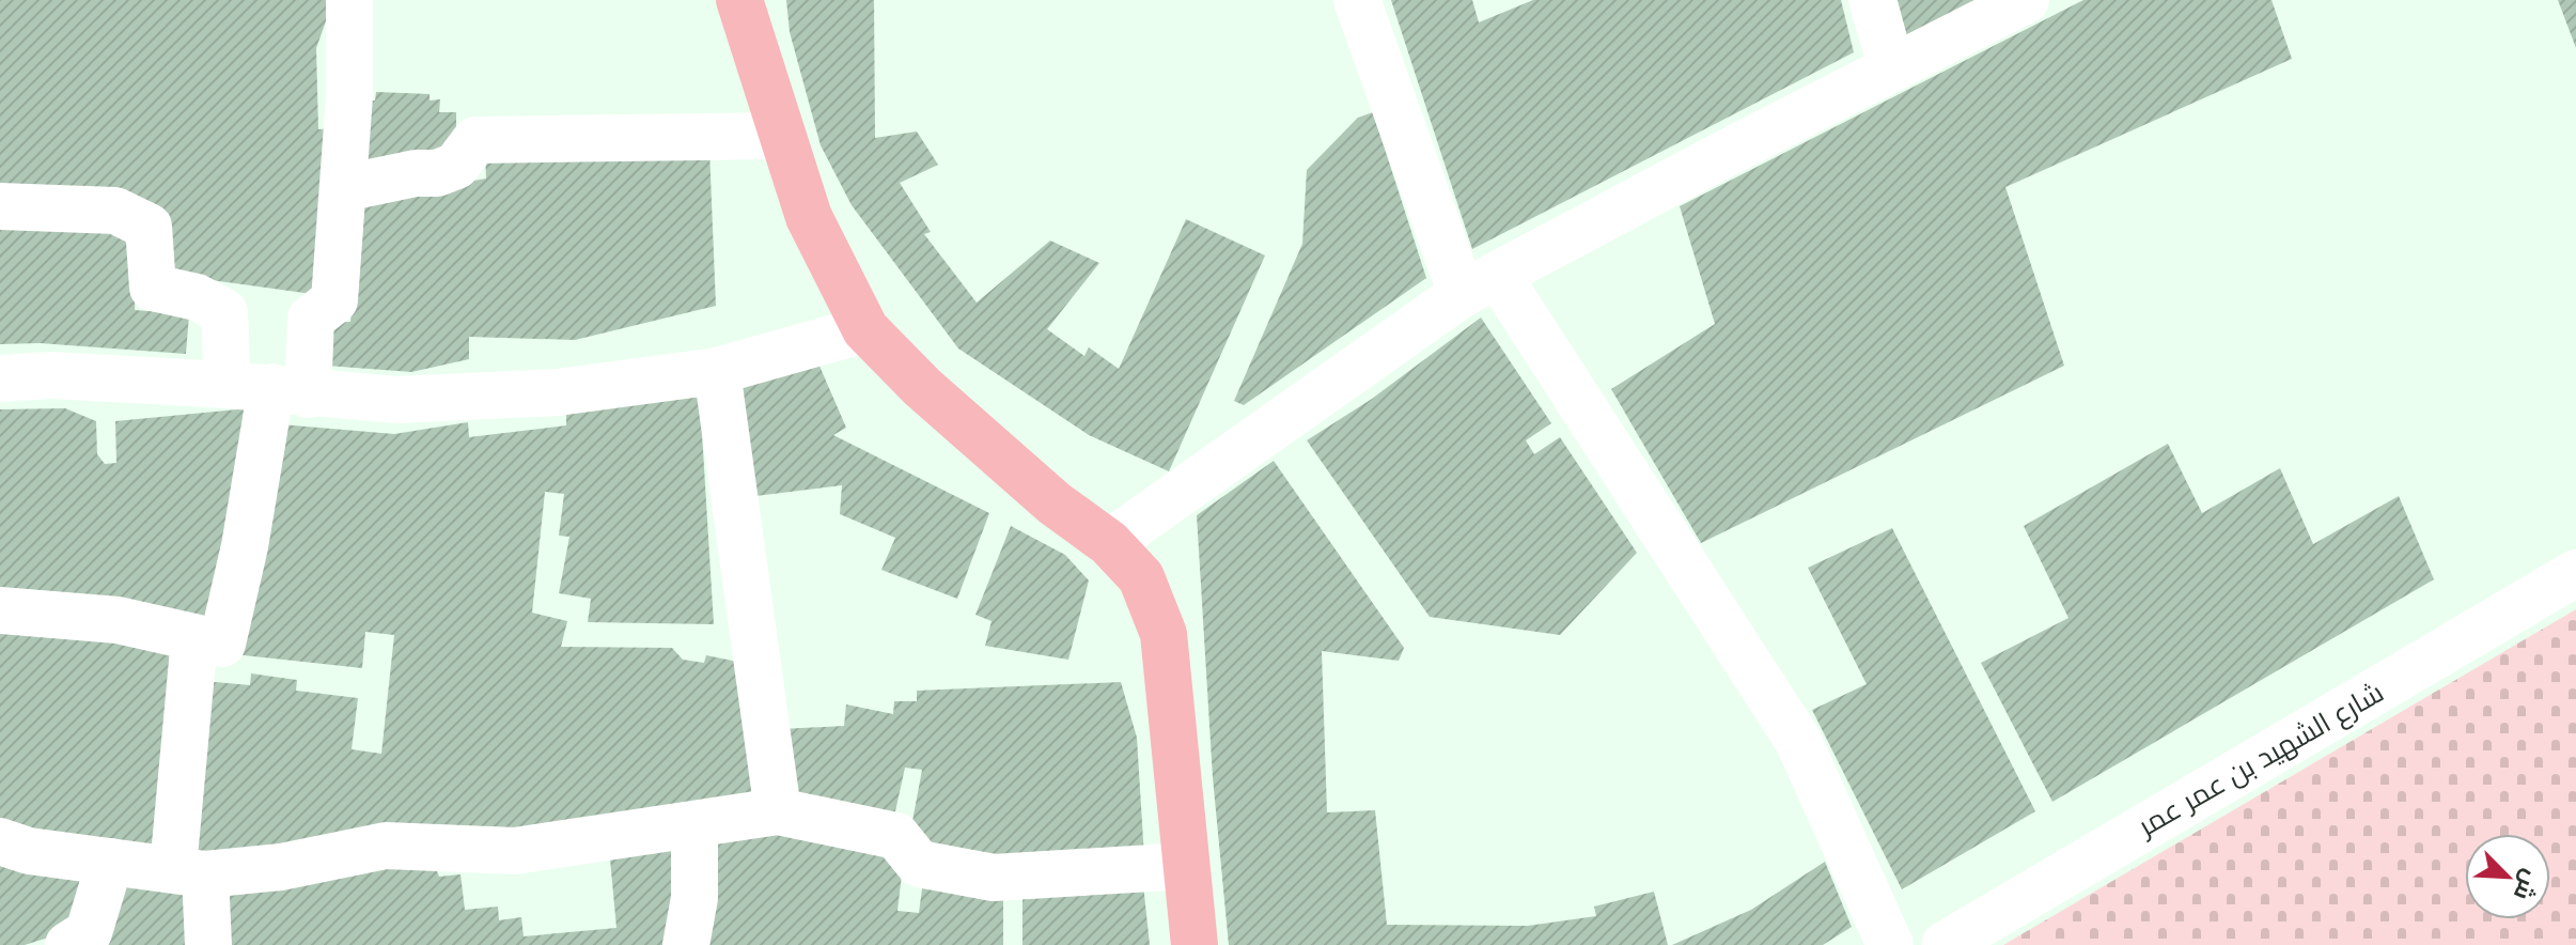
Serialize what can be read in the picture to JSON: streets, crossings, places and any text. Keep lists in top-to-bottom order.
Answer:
{
  "streets": {
    "street": ["شارع الشهيد بن عمر عمر"]
  },
  "north": "bottom right"
}
